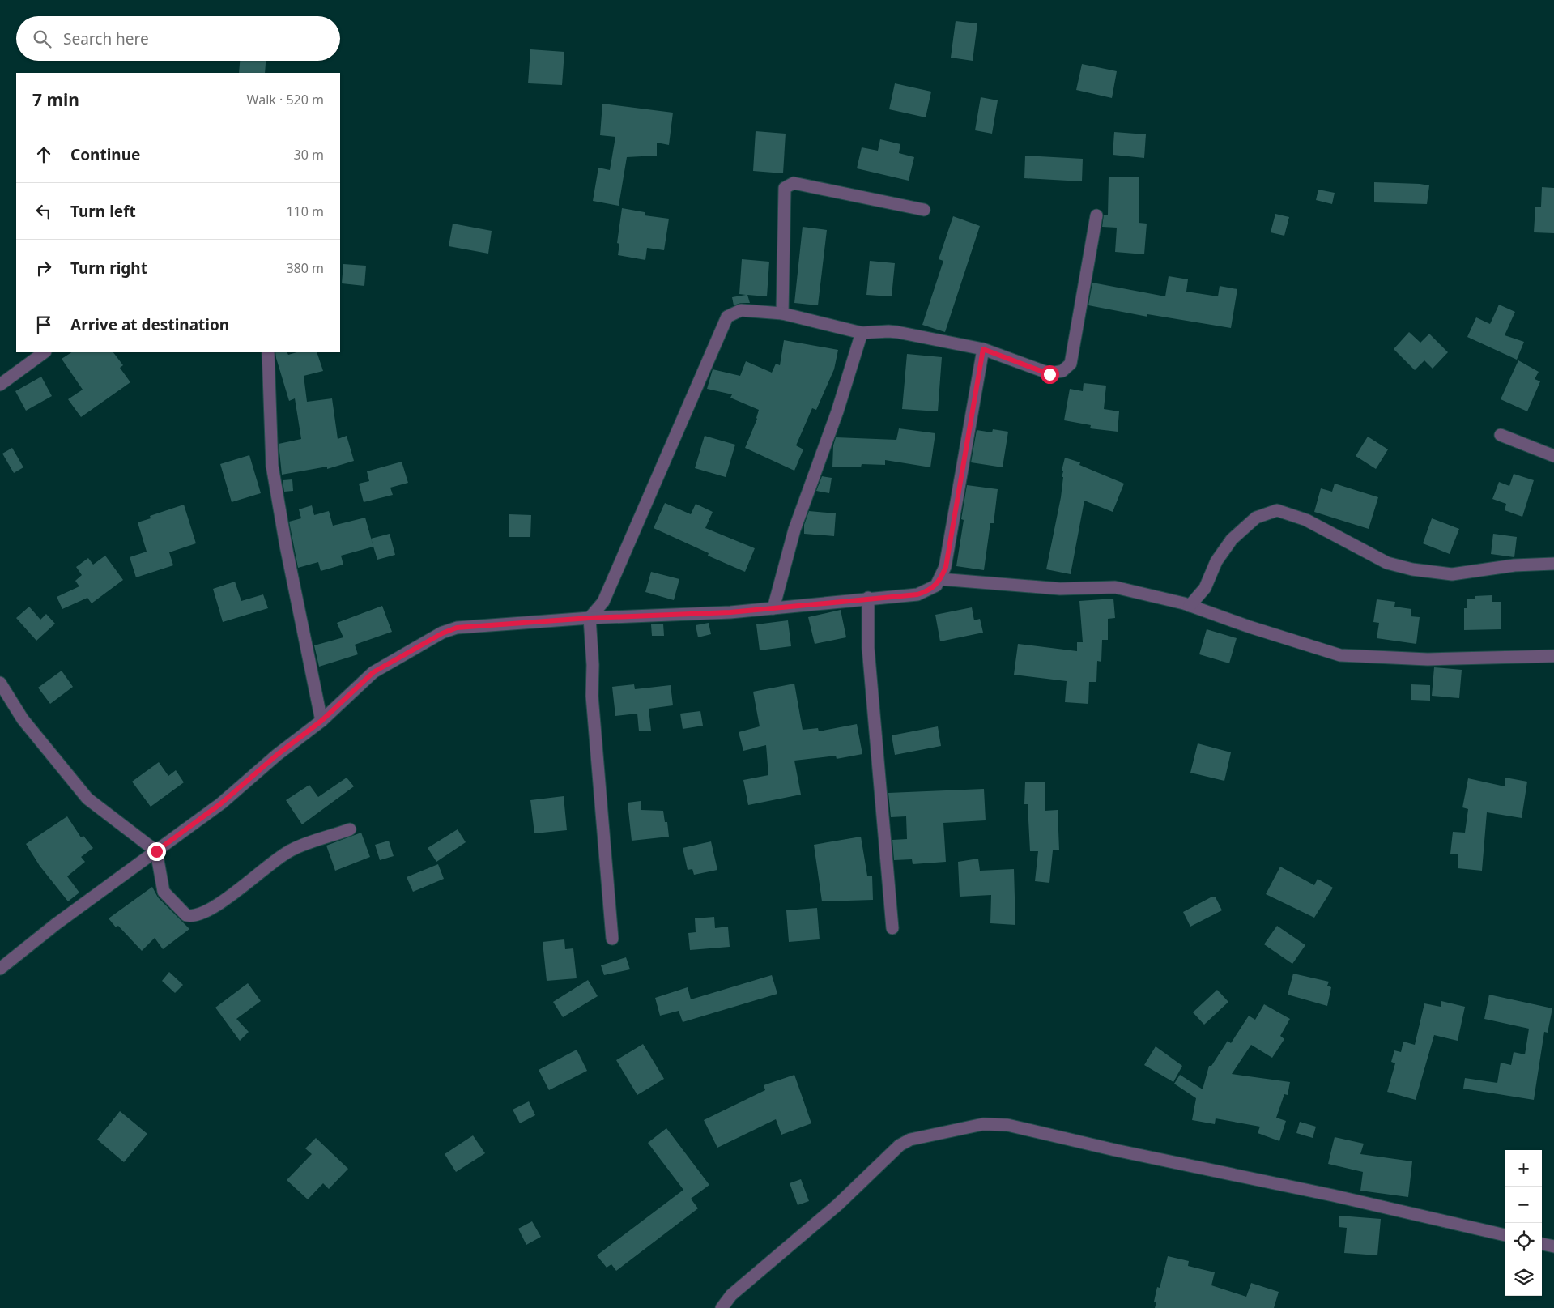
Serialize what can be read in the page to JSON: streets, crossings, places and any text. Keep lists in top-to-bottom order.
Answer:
{
  "page": {
    "search": "Search here",
    "heading": ["7 min", "Walk · 520 m"],
    "list": [
      ["Continue", "30 m"],
      ["Turn left", "110 m"],
      ["Turn right", "380 m"],
      "Arrive at destination"
    ],
    "map_buttons": ["+", "−"]
  }
}
